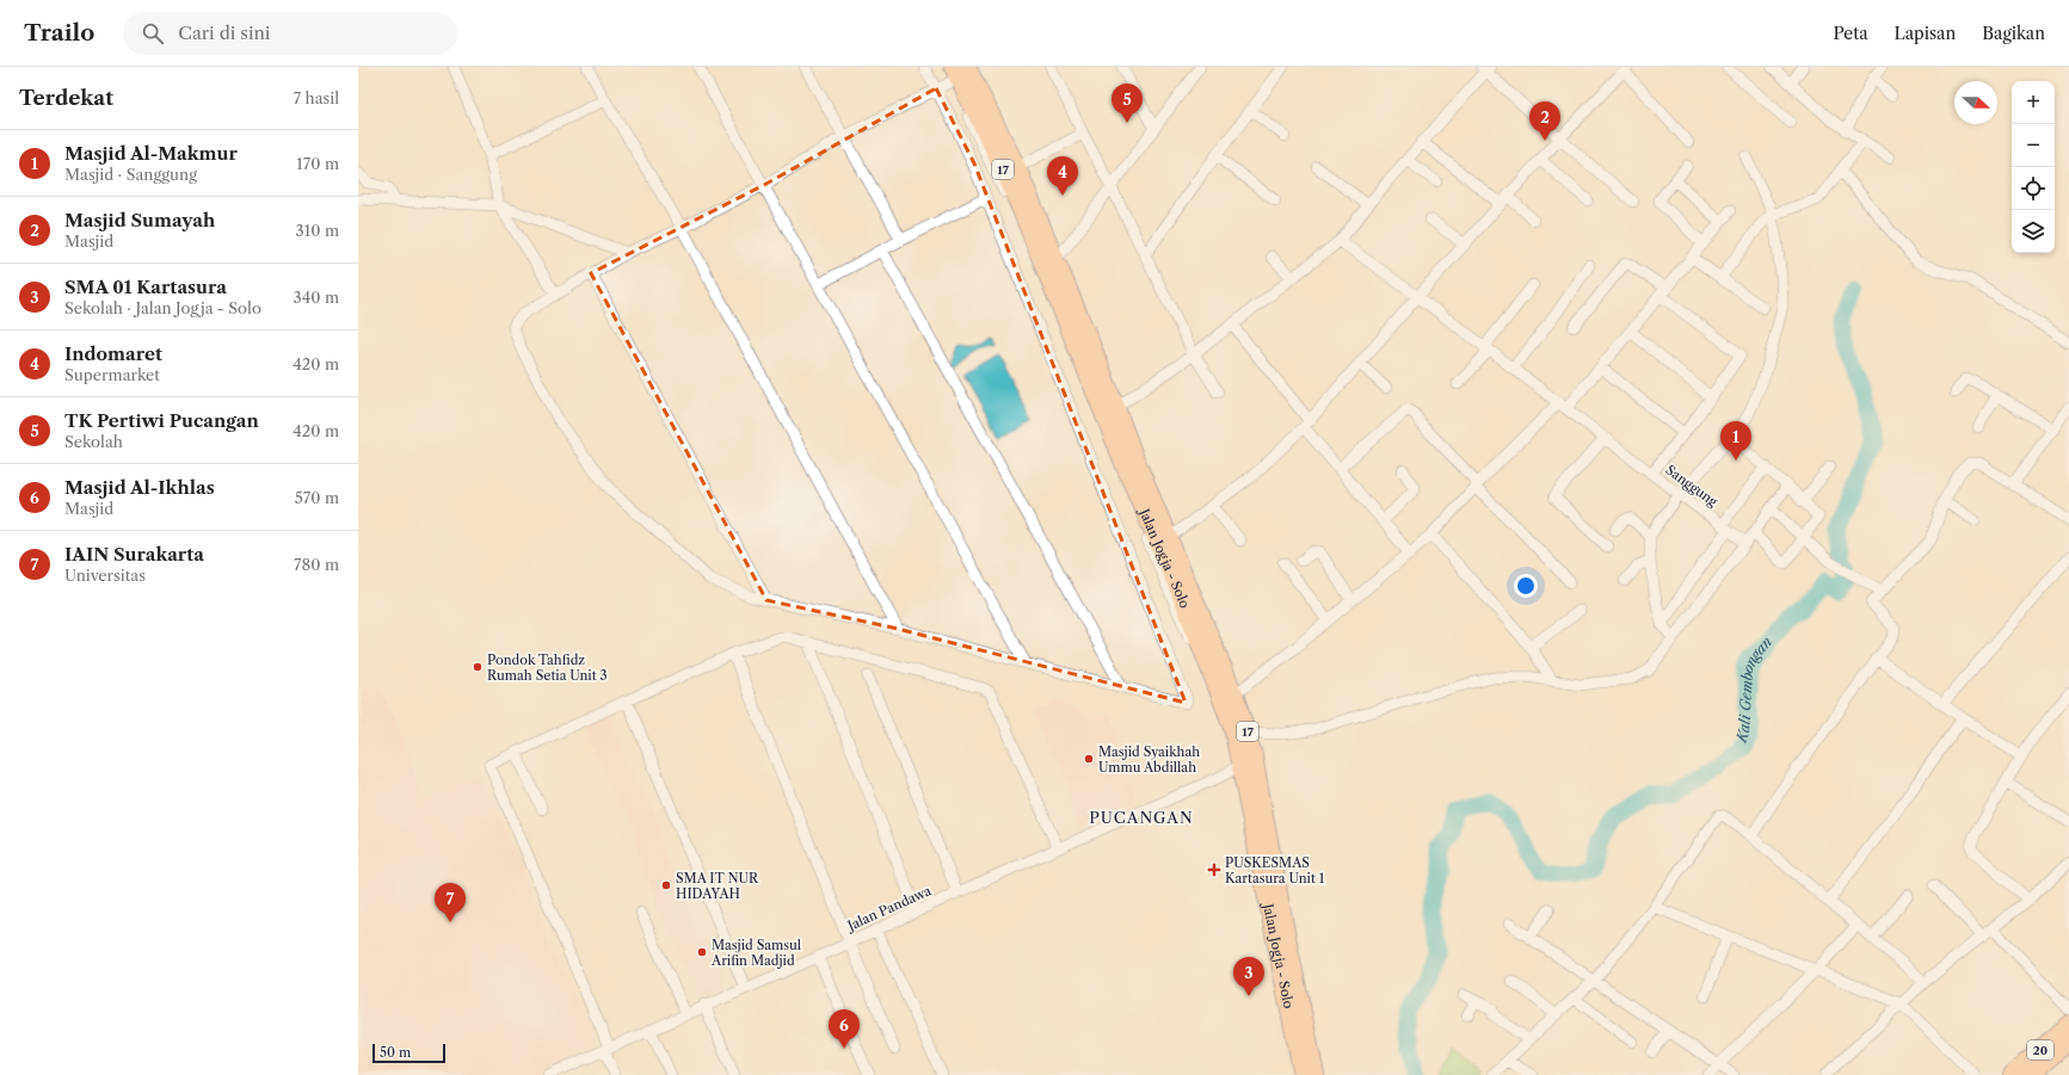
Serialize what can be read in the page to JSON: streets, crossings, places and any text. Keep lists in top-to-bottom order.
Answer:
{
  "streets": {
    "highway": ["17", "Jalan Jogja - Solo", "20"],
    "street": ["Sanggung", "Jalan Pandawa"]
  },
  "crossings": [
    ["Jalan Jogja - Solo", "Jalan Pandawa"]
  ],
  "districts": ["PUCANGAN"],
  "water": ["Kali Gembongan"],
  "places": {
    "other": [
      "Pondok Tahfidz Rumah Setia Unit 3",
      "Masjid Syaikhah Ummu Abdillah",
      "SMA IT NUR HIDAYAH",
      "Masjid Samsul Arifin Madjid"
    ],
    "health": ["PUSKESMAS Kartasura Unit 1"]
  },
  "scale_bar": "50 m",
  "north": "right",
  "page": {
    "header": "Trailo",
    "search": "Cari di sini",
    "nav": ["Peta", "Lapisan", "Bagikan"],
    "heading": ["Terdekat", "7 hasil"],
    "map_buttons": ["+", "−"],
    "pins": [
      "5",
      "2",
      "4",
      "1",
      "7",
      "3",
      "6"
    ],
    "list": [
      {
        "mark": "1",
        "name": "Masjid Al-Makmur",
        "note": "Masjid · Sanggung",
        "value": "170 m"
      },
      {
        "mark": "2",
        "name": "Masjid Sumayah",
        "note": "Masjid",
        "value": "310 m"
      },
      {
        "mark": "3",
        "name": "SMA 01 Kartasura",
        "note": "Sekolah · Jalan Jogja - Solo",
        "value": "340 m"
      },
      {
        "mark": "4",
        "name": "Indomaret",
        "note": "Supermarket",
        "value": "420 m"
      },
      {
        "mark": "5",
        "name": "TK Pertiwi Pucangan",
        "note": "Sekolah",
        "value": "420 m"
      },
      {
        "mark": "6",
        "name": "Masjid Al-Ikhlas",
        "note": "Masjid",
        "value": "570 m"
      },
      {
        "mark": "7",
        "name": "IAIN Surakarta",
        "note": "Universitas",
        "value": "780 m"
      }
    ],
    "scale": "50 m"
  }
}
